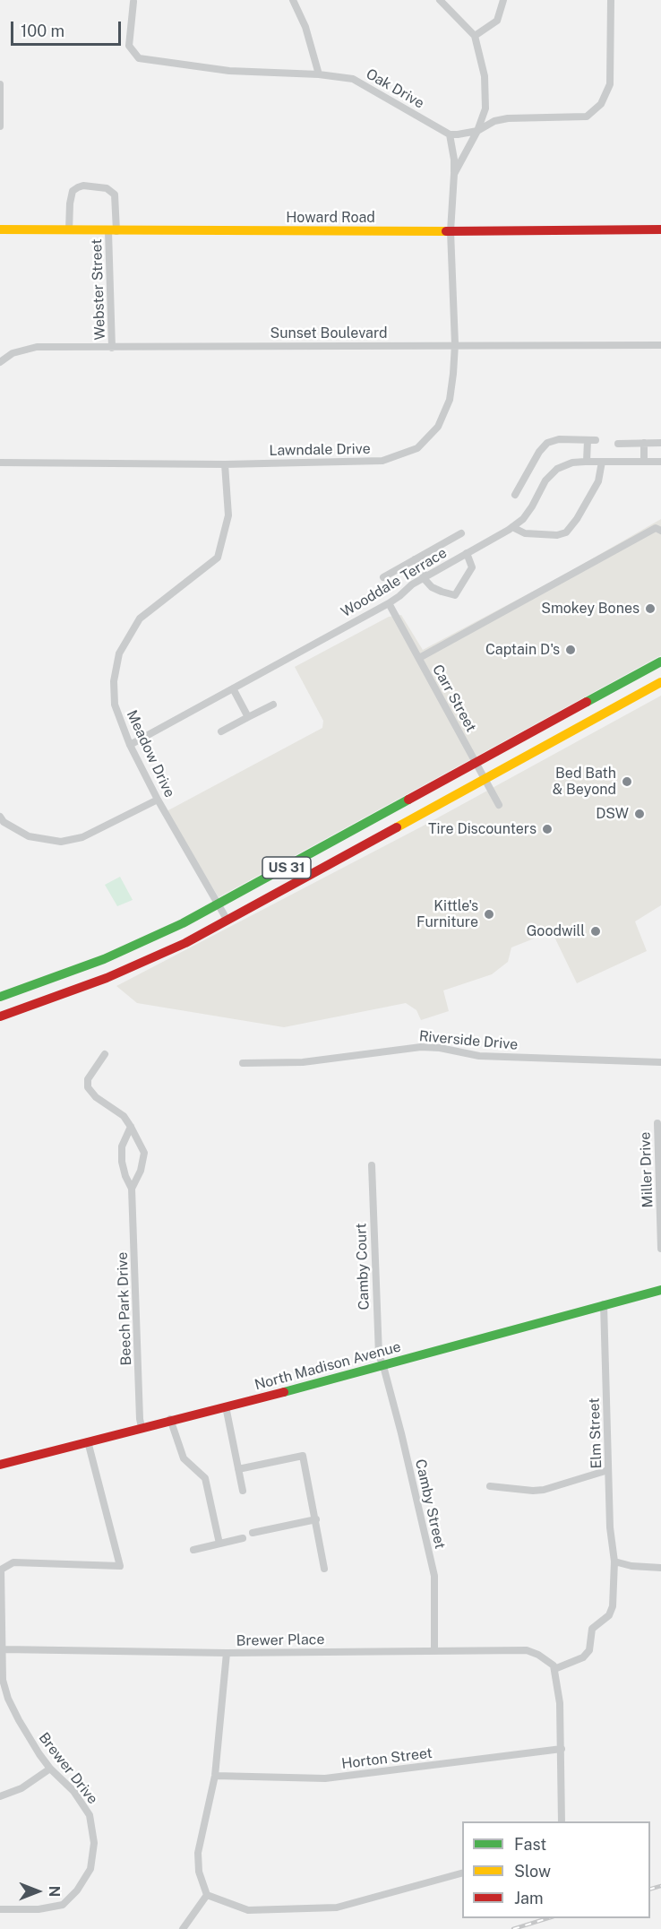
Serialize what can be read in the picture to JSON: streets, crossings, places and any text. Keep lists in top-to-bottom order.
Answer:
{
  "streets": {
    "main road": ["Howard Road", "US 31", "North Madison Avenue"],
    "street": [
      "Oak Drive",
      "Webster Street",
      "Sunset Boulevard",
      "Lawndale Drive",
      "Wooddale Terrace",
      "Carr Street",
      "Meadow Drive",
      "Riverside Drive",
      "Miller Drive",
      "Camby Court",
      "Beech Park Drive",
      "Elm Street",
      "Camby Street",
      "Brewer Place",
      "Horton Street",
      "Brewer Drive"
    ]
  },
  "crossings": [
    ["Oak Drive", "Lawndale Drive"],
    ["Howard Road", "Webster Street"],
    ["Howard Road", "Lawndale Drive"],
    ["Webster Street", "Sunset Boulevard"],
    ["Sunset Boulevard", "Lawndale Drive"],
    ["Lawndale Drive", "Meadow Drive"],
    ["Wooddale Terrace", "Carr Street"],
    ["Wooddale Terrace", "Meadow Drive"],
    ["Carr Street", "US 31"],
    ["Meadow Drive", "US 31"],
    ["Camby Court", "North Madison Avenue"],
    ["Camby Court", "Camby Street"],
    ["Beech Park Drive", "North Madison Avenue"],
    ["North Madison Avenue", "Elm Street"],
    ["North Madison Avenue", "Camby Street"],
    ["North Madison Avenue", "Brewer Drive"],
    ["Elm Street", "Brewer Place"],
    ["Camby Street", "Brewer Place"],
    ["Brewer Place", "Brewer Drive"]
  ],
  "places": [
    "Smokey Bones",
    "Captain D's",
    "Bed Bath & Beyond",
    "DSW",
    "Tire Discounters",
    "Kittle's Furniture",
    "Goodwill"
  ],
  "legend": ["Fast", "Slow", "Jam"],
  "scale_bar": "100 m",
  "north": "right"
}
